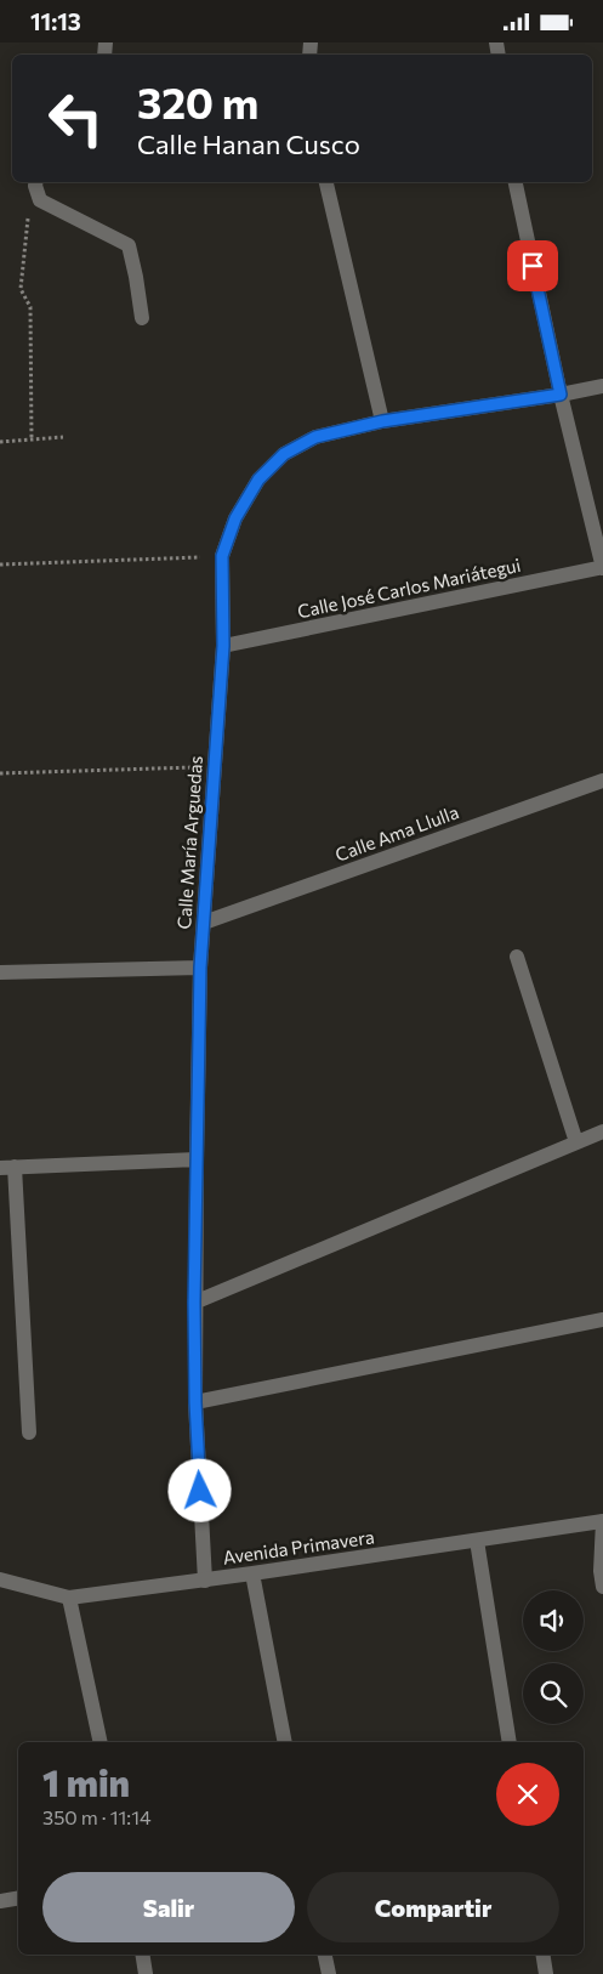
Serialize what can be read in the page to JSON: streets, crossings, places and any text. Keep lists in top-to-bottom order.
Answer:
{
  "streets": {
    "street": [
      "Calle José Carlos Mariátegui",
      "Calle Ama Llulla",
      "Calle María Arguedas",
      "Avenida Primavera"
    ]
  },
  "crossings": [
    ["Calle José Carlos Mariátegui", "Calle María Arguedas"],
    ["Calle Ama Llulla", "Calle María Arguedas"],
    ["Calle María Arguedas", "Avenida Primavera"]
  ],
  "page": {
    "status": "11:13",
    "turn": ["320 m", "Calle Hanan Cusco"],
    "heading": ["1 min", "350 m · 11:14"],
    "buttons": ["Salir", "Compartir"]
  }
}
